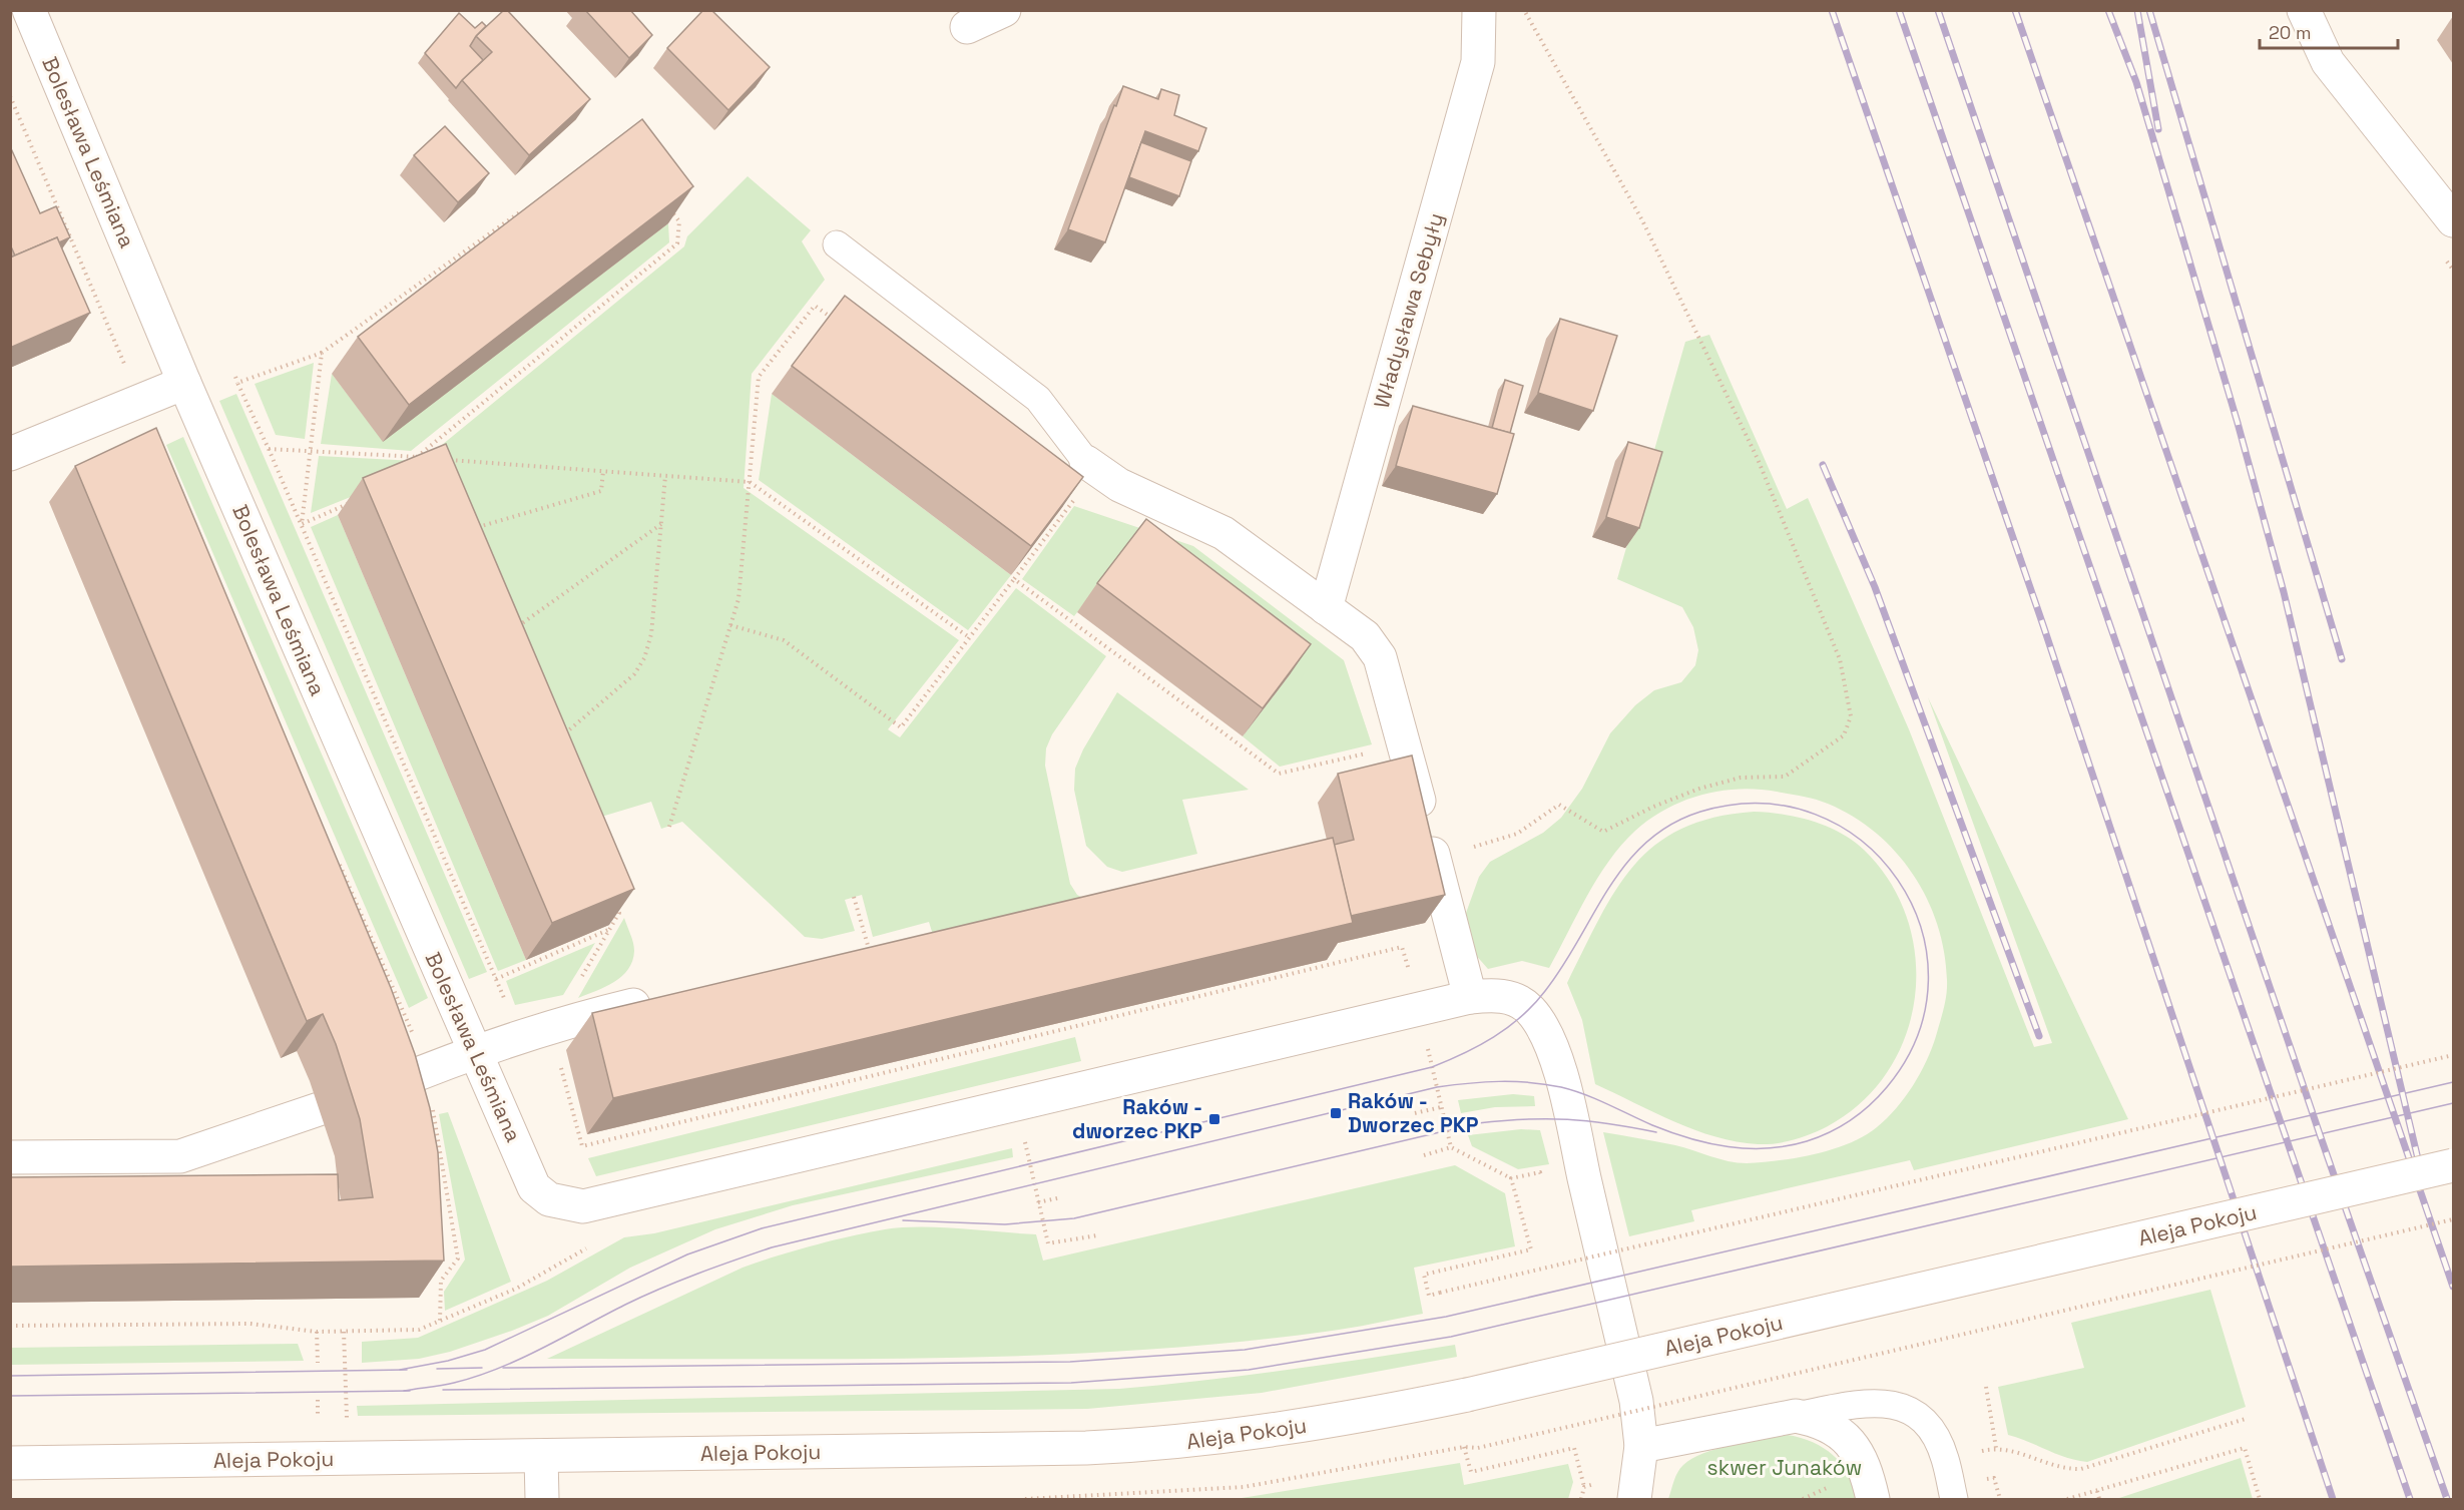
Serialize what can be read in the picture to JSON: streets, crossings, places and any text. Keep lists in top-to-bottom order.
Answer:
{
  "streets": {
    "street": ["Bolesława Leśmiana", "Władysława Sebyły", "Aleja Pokoju"]
  },
  "parks": ["skwer Junaków"],
  "places": {
    "transit": ["Raków - Dworzec PKP", "Raków - dworzec PKP"]
  },
  "scale_bar": "20 m"
}
